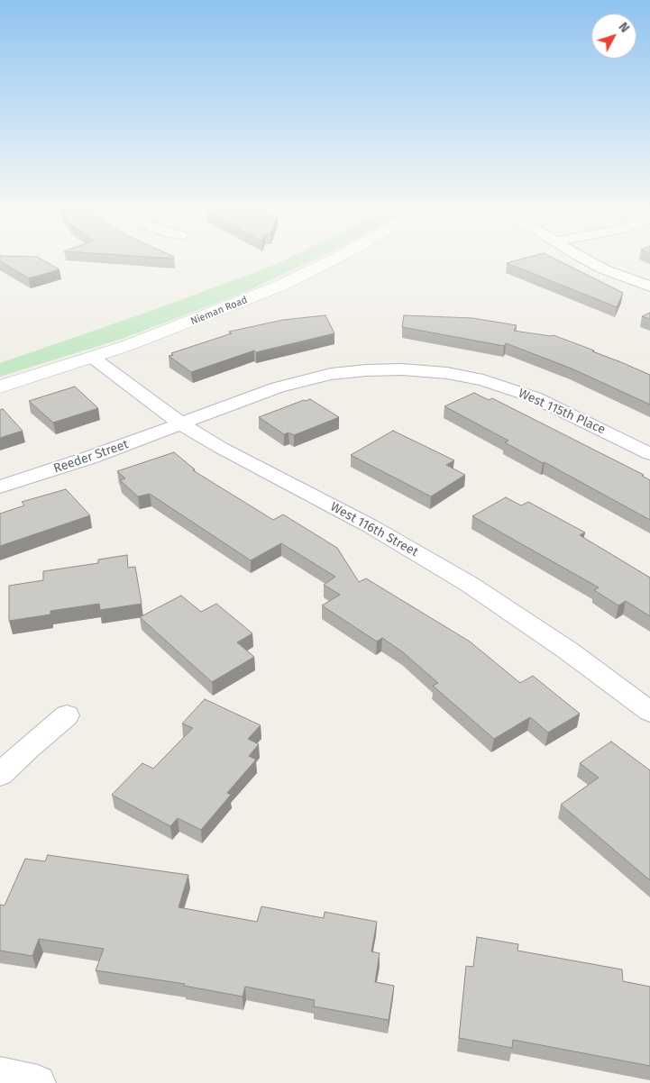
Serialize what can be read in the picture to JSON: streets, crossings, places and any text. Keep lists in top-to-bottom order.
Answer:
{
  "streets": {
    "street": [
      "Nieman Road",
      "West 115th Place",
      "Reeder Street",
      "West 116th Street"
    ]
  },
  "crossings": [
    ["Nieman Road", "West 116th Street"],
    ["West 115th Place", "Reeder Street"],
    ["West 115th Place", "West 116th Street"],
    ["Reeder Street", "West 116th Street"]
  ],
  "north": "top right"
}
